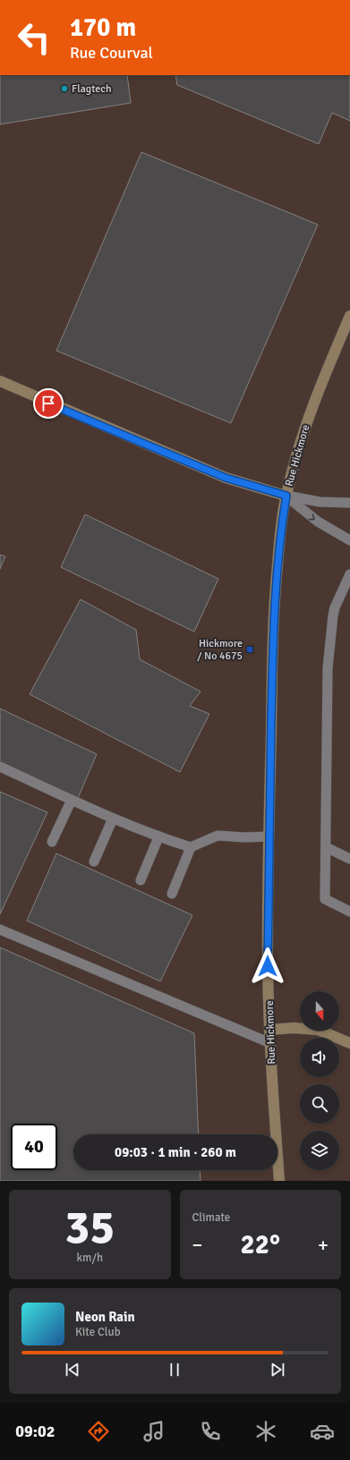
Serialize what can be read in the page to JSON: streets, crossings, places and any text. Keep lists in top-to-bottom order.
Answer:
{
  "streets": {
    "street": ["Rue Hickmore"]
  },
  "places": {
    "other": ["Flagtech"],
    "transit": ["Hickmore / No 4675"]
  },
  "north": "bottom",
  "page": {
    "turn": ["170 m", "Rue Courval"],
    "limit": "40",
    "trip": "09:03 · 1 min · 260 m",
    "tile": [
      ["35", "km/h"],
      "Climate"
    ],
    "heat": ["−", "22°", "+"],
    "song": ["Neon Rain", "Kite Club"],
    "tabs": "09:02"
  }
}
